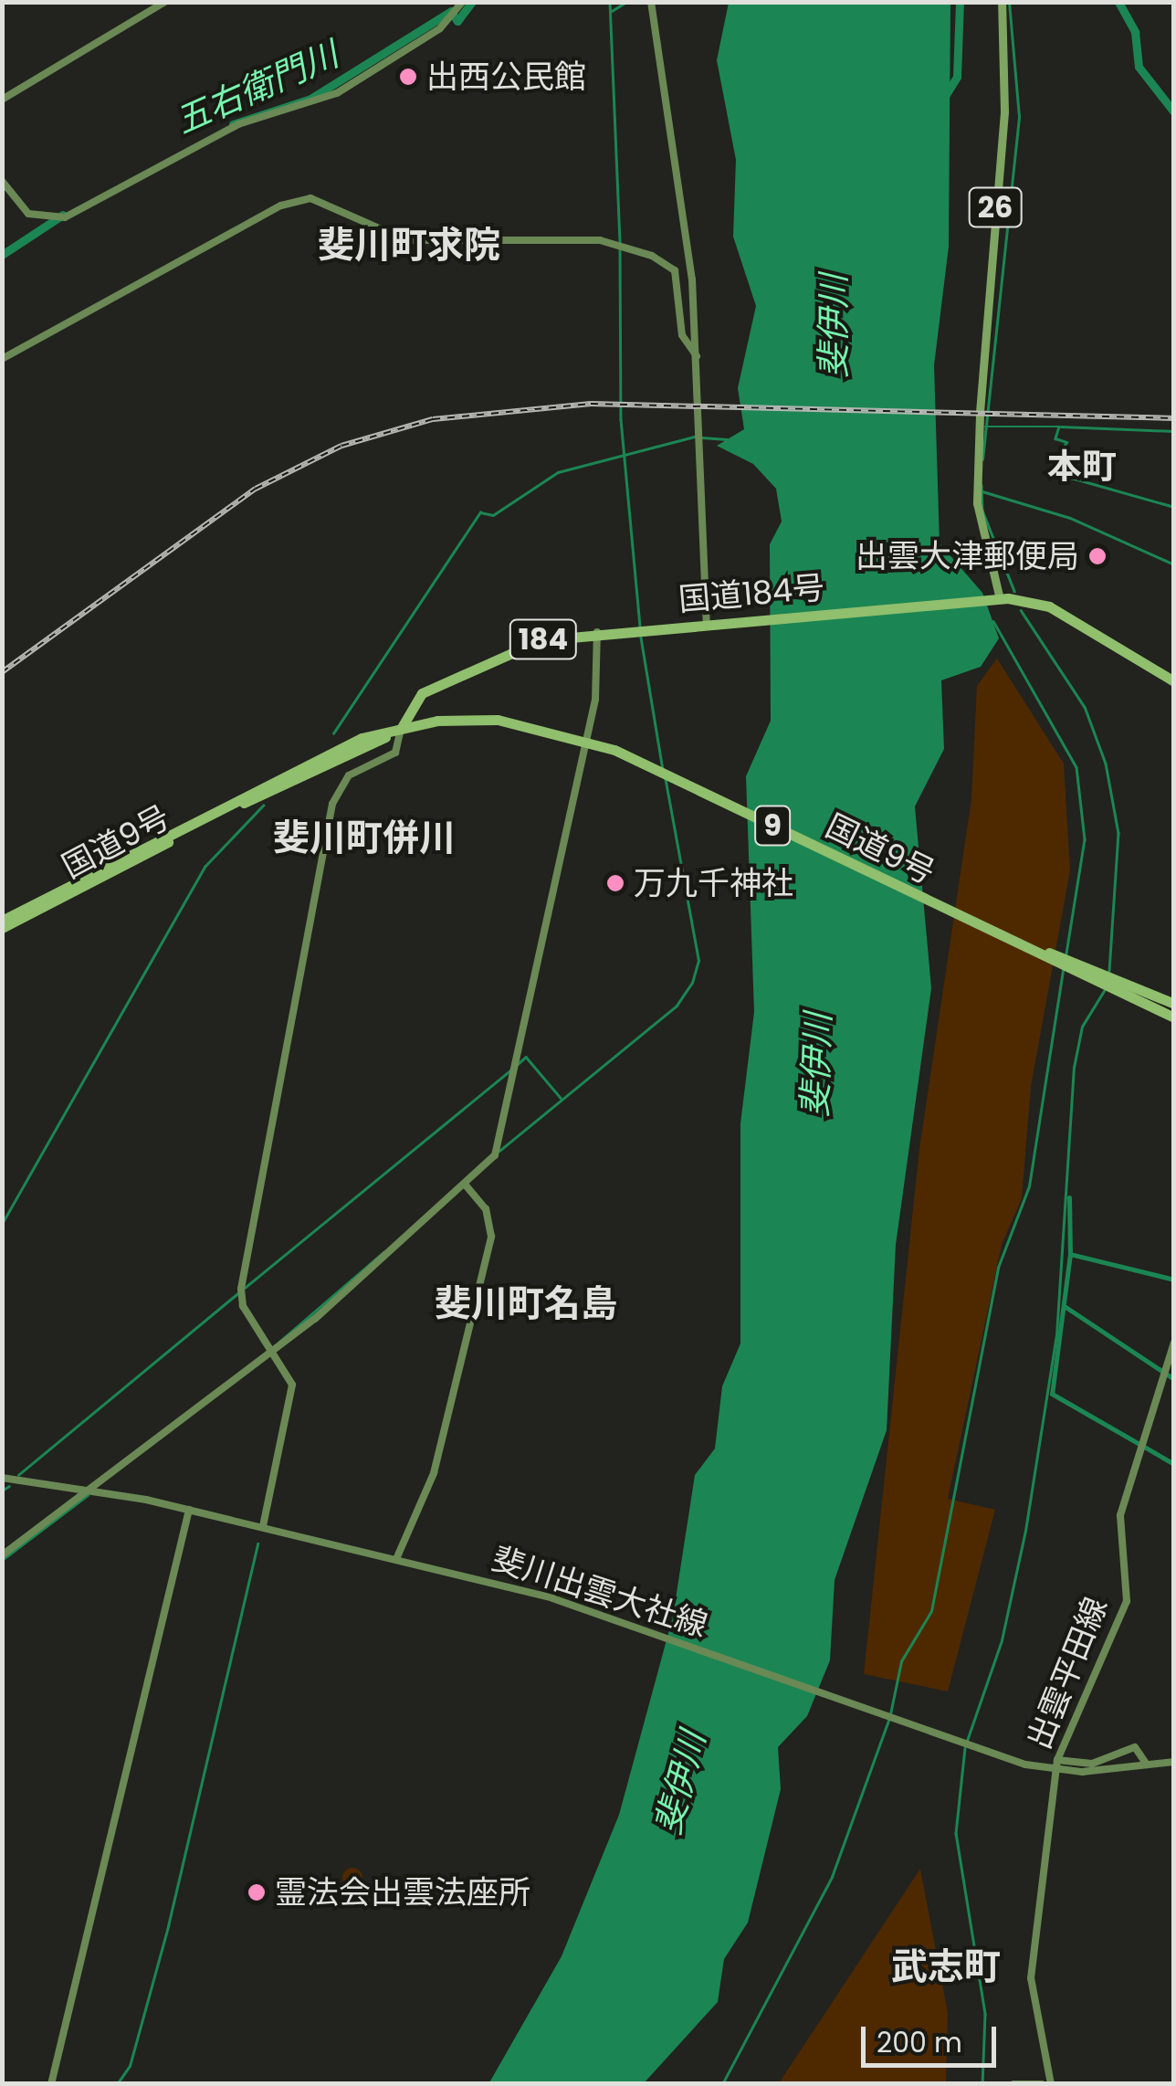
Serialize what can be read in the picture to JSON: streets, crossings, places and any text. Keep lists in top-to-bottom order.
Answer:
{
  "streets": {
    "highway": [
      "国道184号",
      "184",
      "9",
      "国道9号"
    ],
    "main road": ["26"],
    "street": ["斐川出雲大社線", "出雲平田線"]
  },
  "crossings": [
    ["26", "国道184号"],
    ["国道184号", "国道9号"],
    ["9", "国道9号"]
  ],
  "districts": [
    "斐川町求院",
    "本町",
    "斐川町併川",
    "斐川町名島",
    "武志町"
  ],
  "water": ["五右衛門川", "斐伊川"],
  "places": [
    "出西公民館",
    "出雲大津郵便局",
    "万九千神社",
    "霊法会出雲法座所"
  ],
  "scale_bar": "200 m"
}
